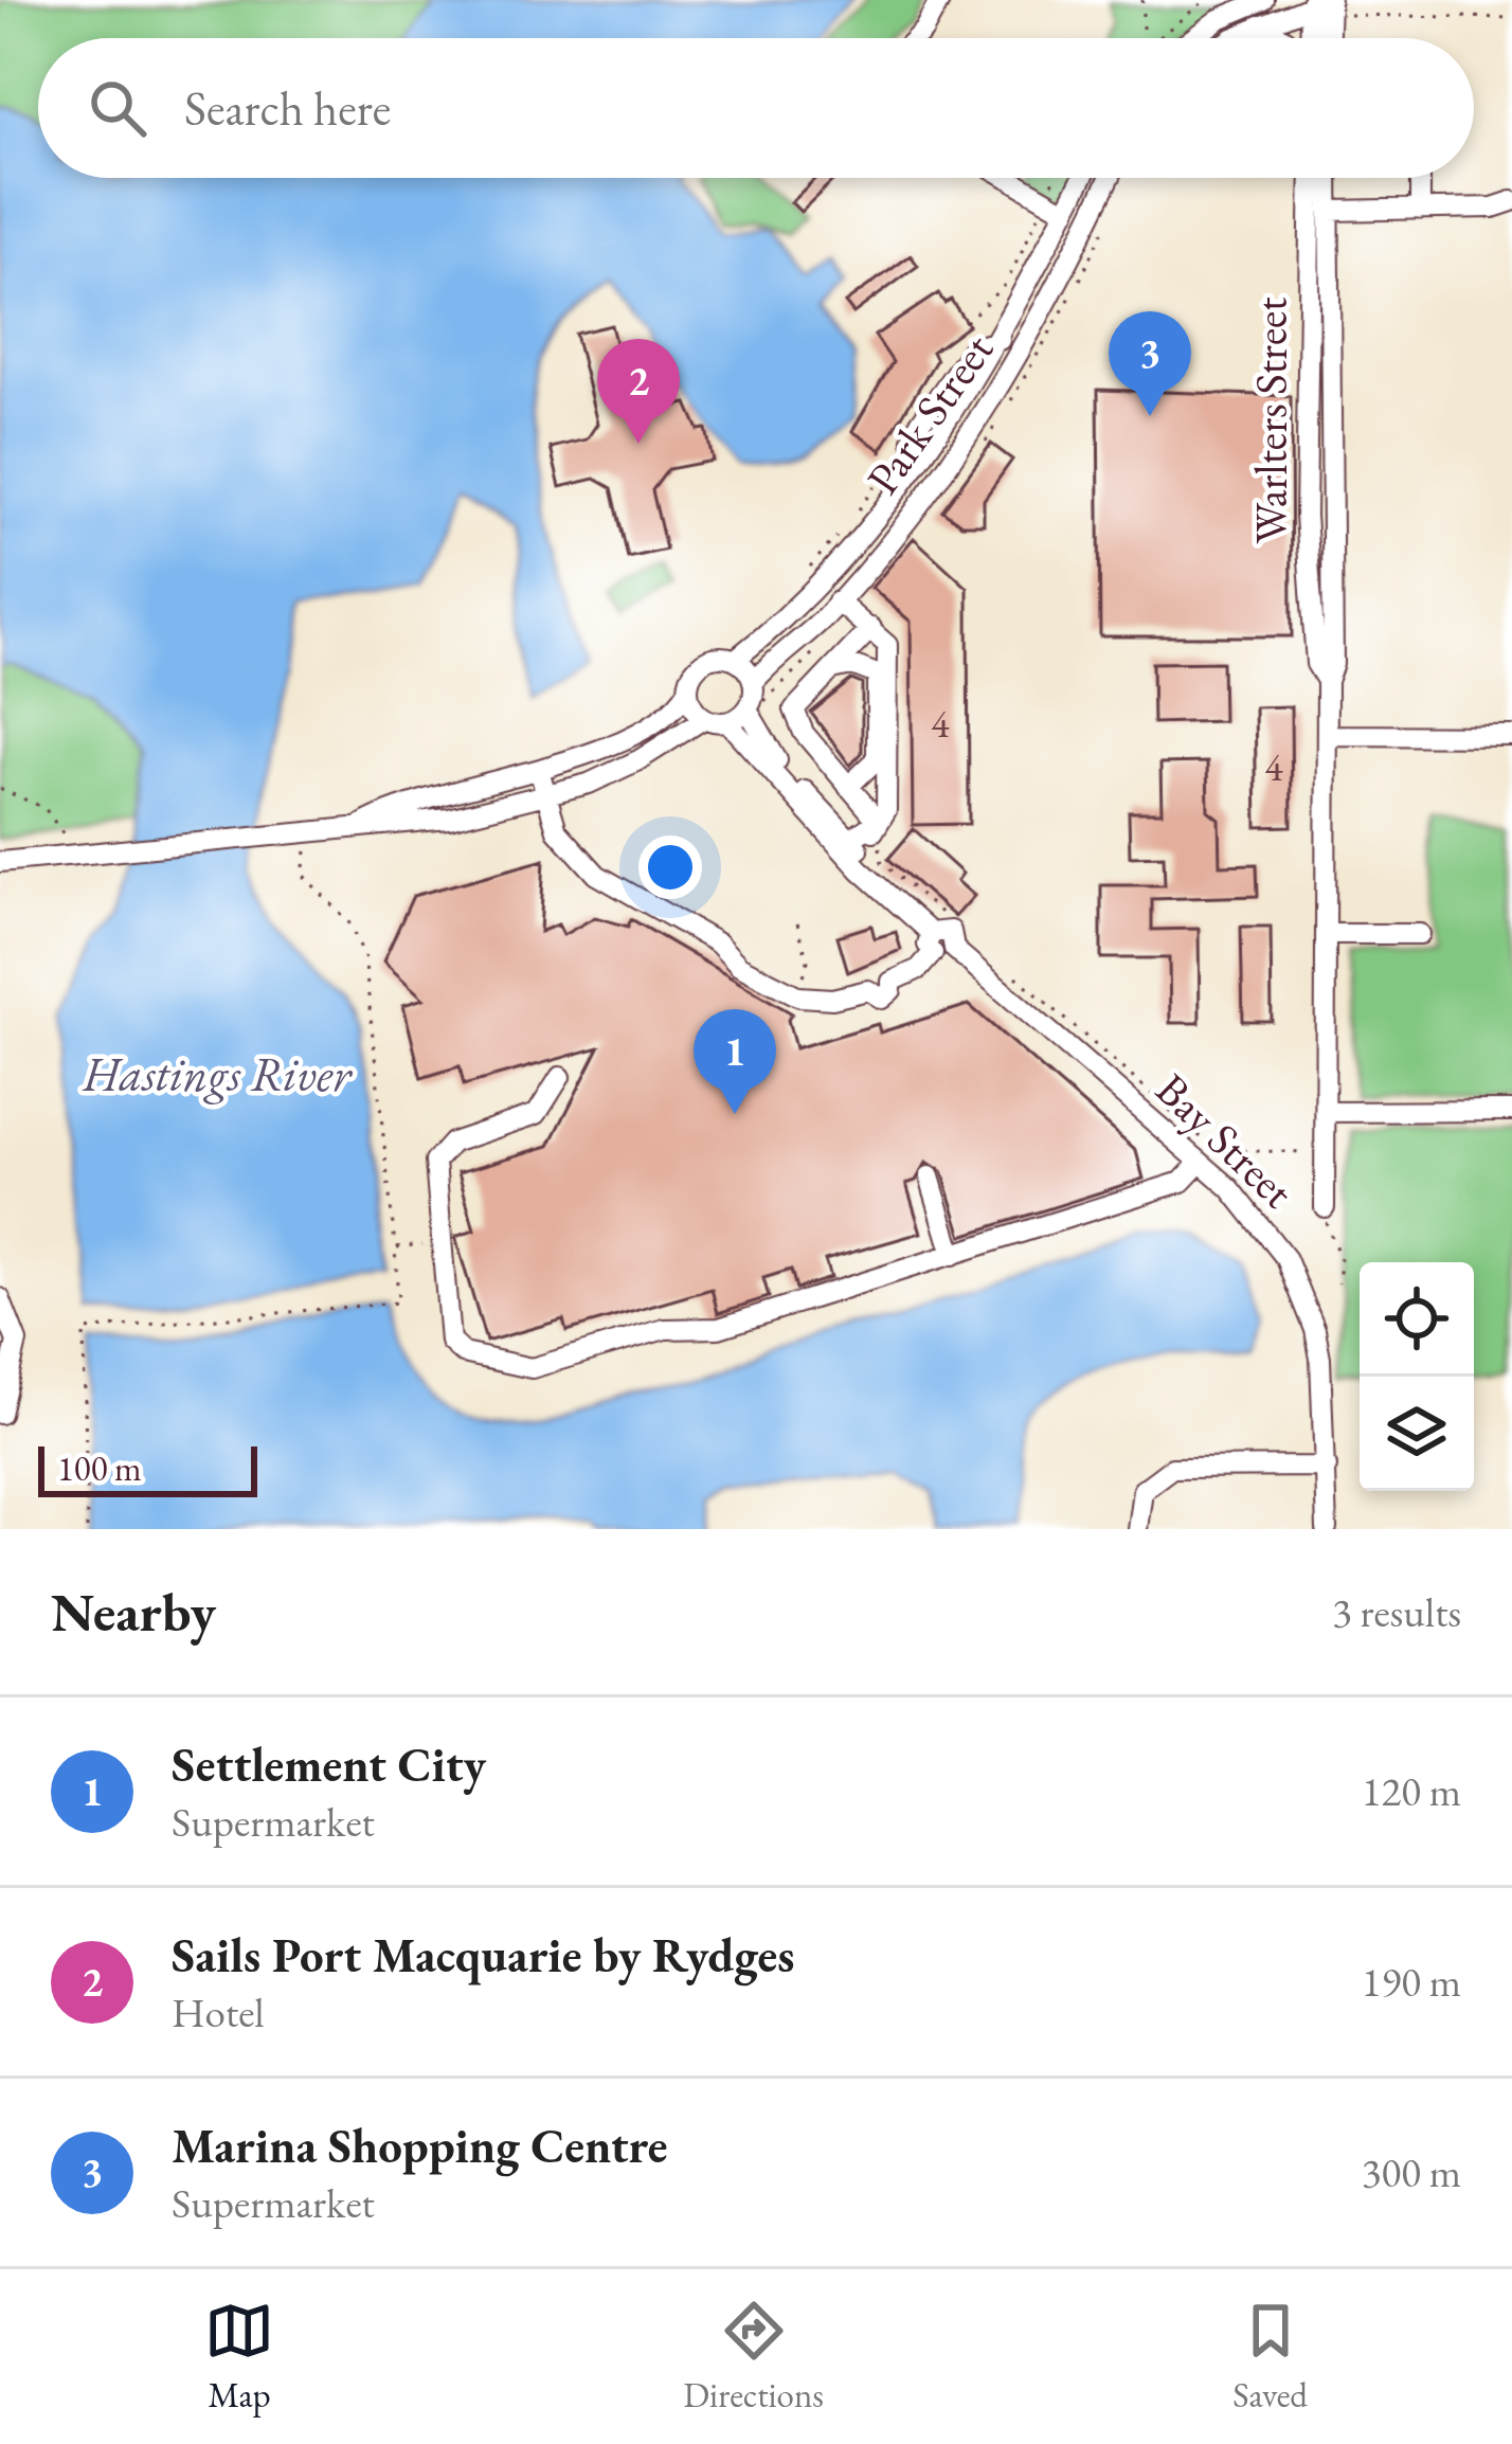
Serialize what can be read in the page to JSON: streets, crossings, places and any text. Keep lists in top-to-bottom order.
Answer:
{
  "streets": {
    "street": ["Park Street", "Warlters Street", "Bay Street"]
  },
  "crossings": [
    ["Park Street", "Bay Street"]
  ],
  "water": ["Hastings River"],
  "house_numbers": ["4", "4"],
  "scale_bar": "100 m",
  "page": {
    "search": "Search here",
    "pins": ["3", "2", "1"],
    "scale": "100 m",
    "heading": ["Nearby", "3 results"],
    "list": [
      {
        "mark": "1",
        "name": "Settlement City",
        "note": "Supermarket",
        "value": "120 m"
      },
      {
        "mark": "2",
        "name": "Sails Port Macquarie by Rydges",
        "note": "Hotel",
        "value": "190 m"
      },
      {
        "mark": "3",
        "name": "Marina Shopping Centre",
        "note": "Supermarket",
        "value": "300 m"
      }
    ],
    "nav": ["Map", "Directions", "Saved"]
  }
}
